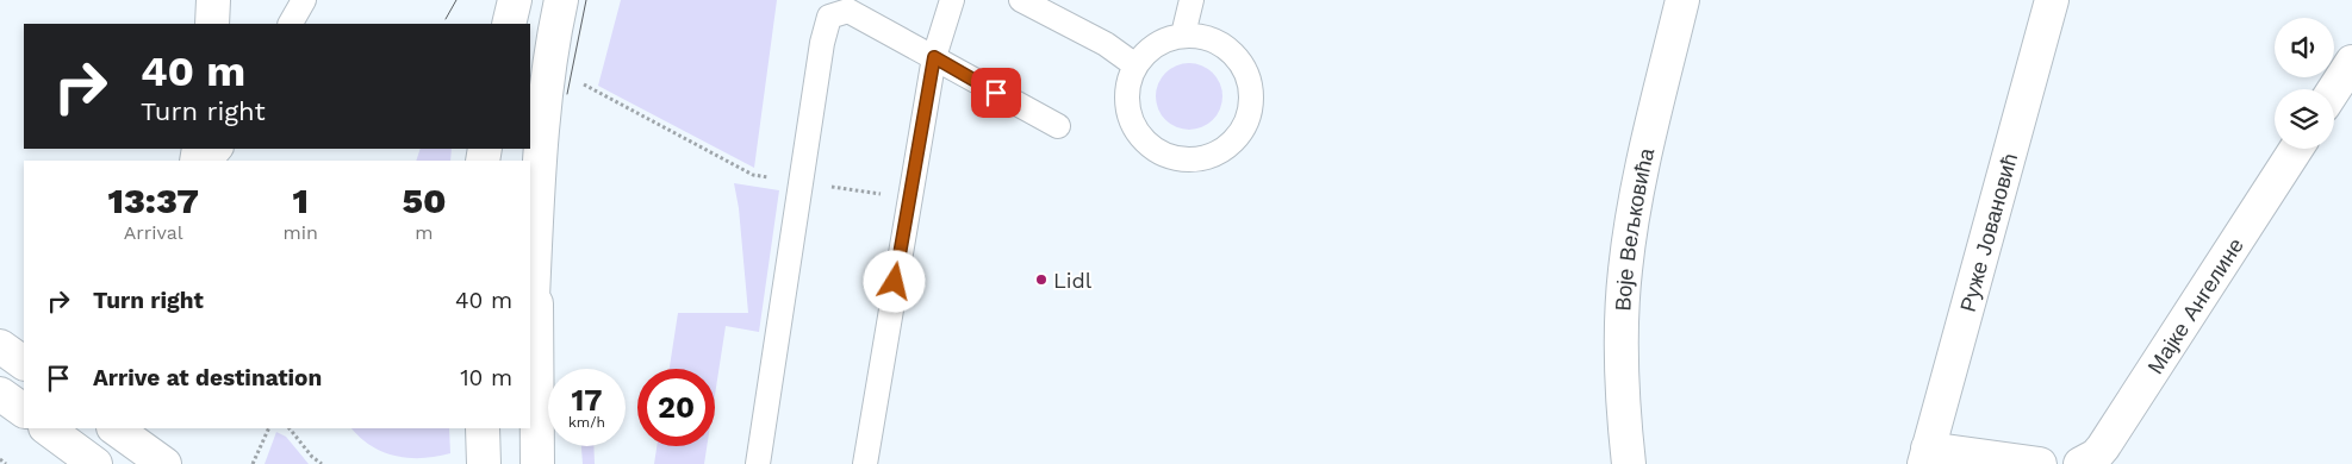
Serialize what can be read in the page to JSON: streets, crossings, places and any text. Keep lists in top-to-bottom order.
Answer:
{
  "streets": {
    "street": ["Воје Вељковића", "Руже Јовановић", "Мајке Ангелине"]
  },
  "places": ["Lidl"],
  "page": {
    "turn": ["40 m", "Turn right"],
    "eta": [
      "13:37",
      "Arrival",
      "1",
      "min",
      "50",
      "m"
    ],
    "list": [
      {
        "name": "Turn right",
        "value": "40 m"
      },
      {
        "name": "Arrive at destination",
        "value": "10 m"
      }
    ],
    "speed": "17 km/h",
    "limit": "20"
  }
}
